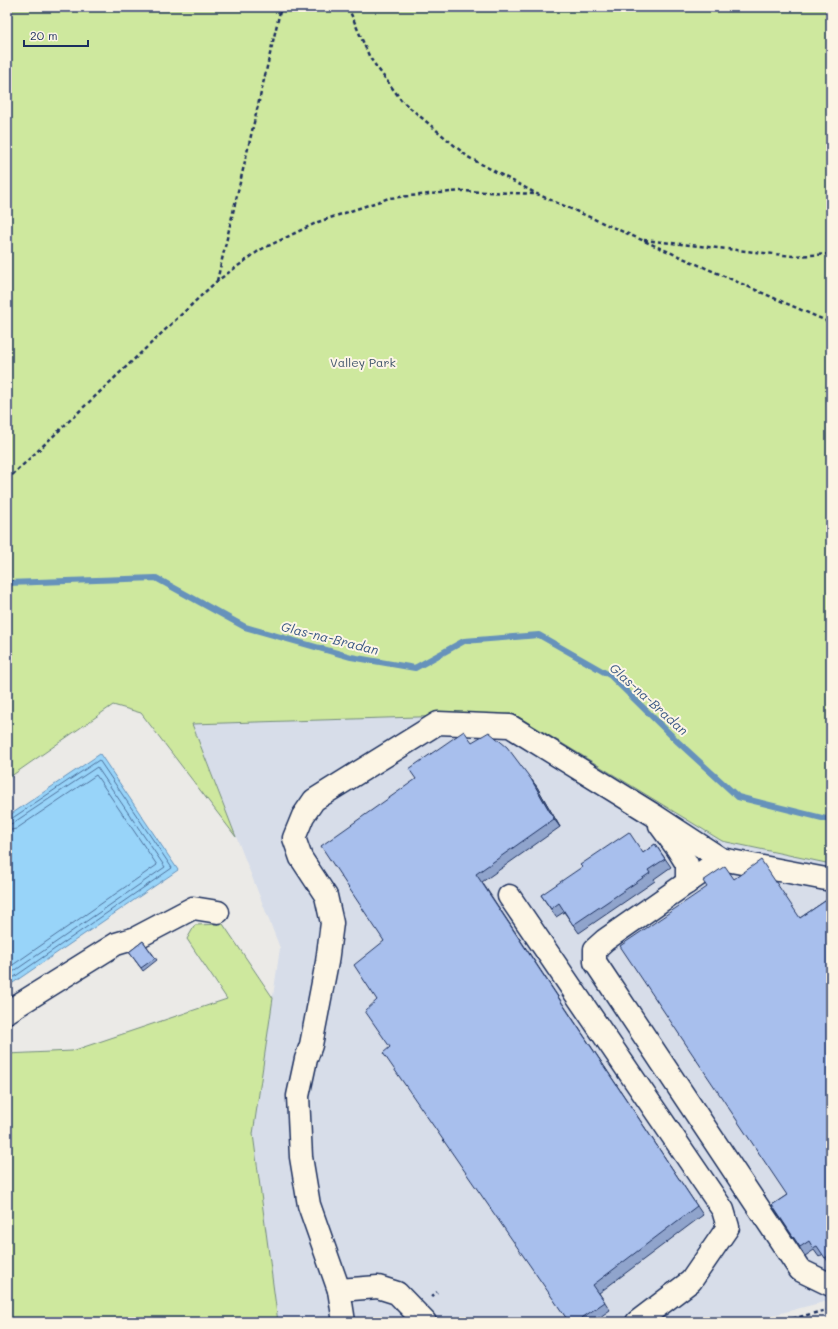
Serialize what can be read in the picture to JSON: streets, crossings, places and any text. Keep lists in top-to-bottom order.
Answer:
{
  "water": ["Glas-na-Bradan"],
  "parks": ["Valley Park"],
  "scale_bar": "20 m"
}
